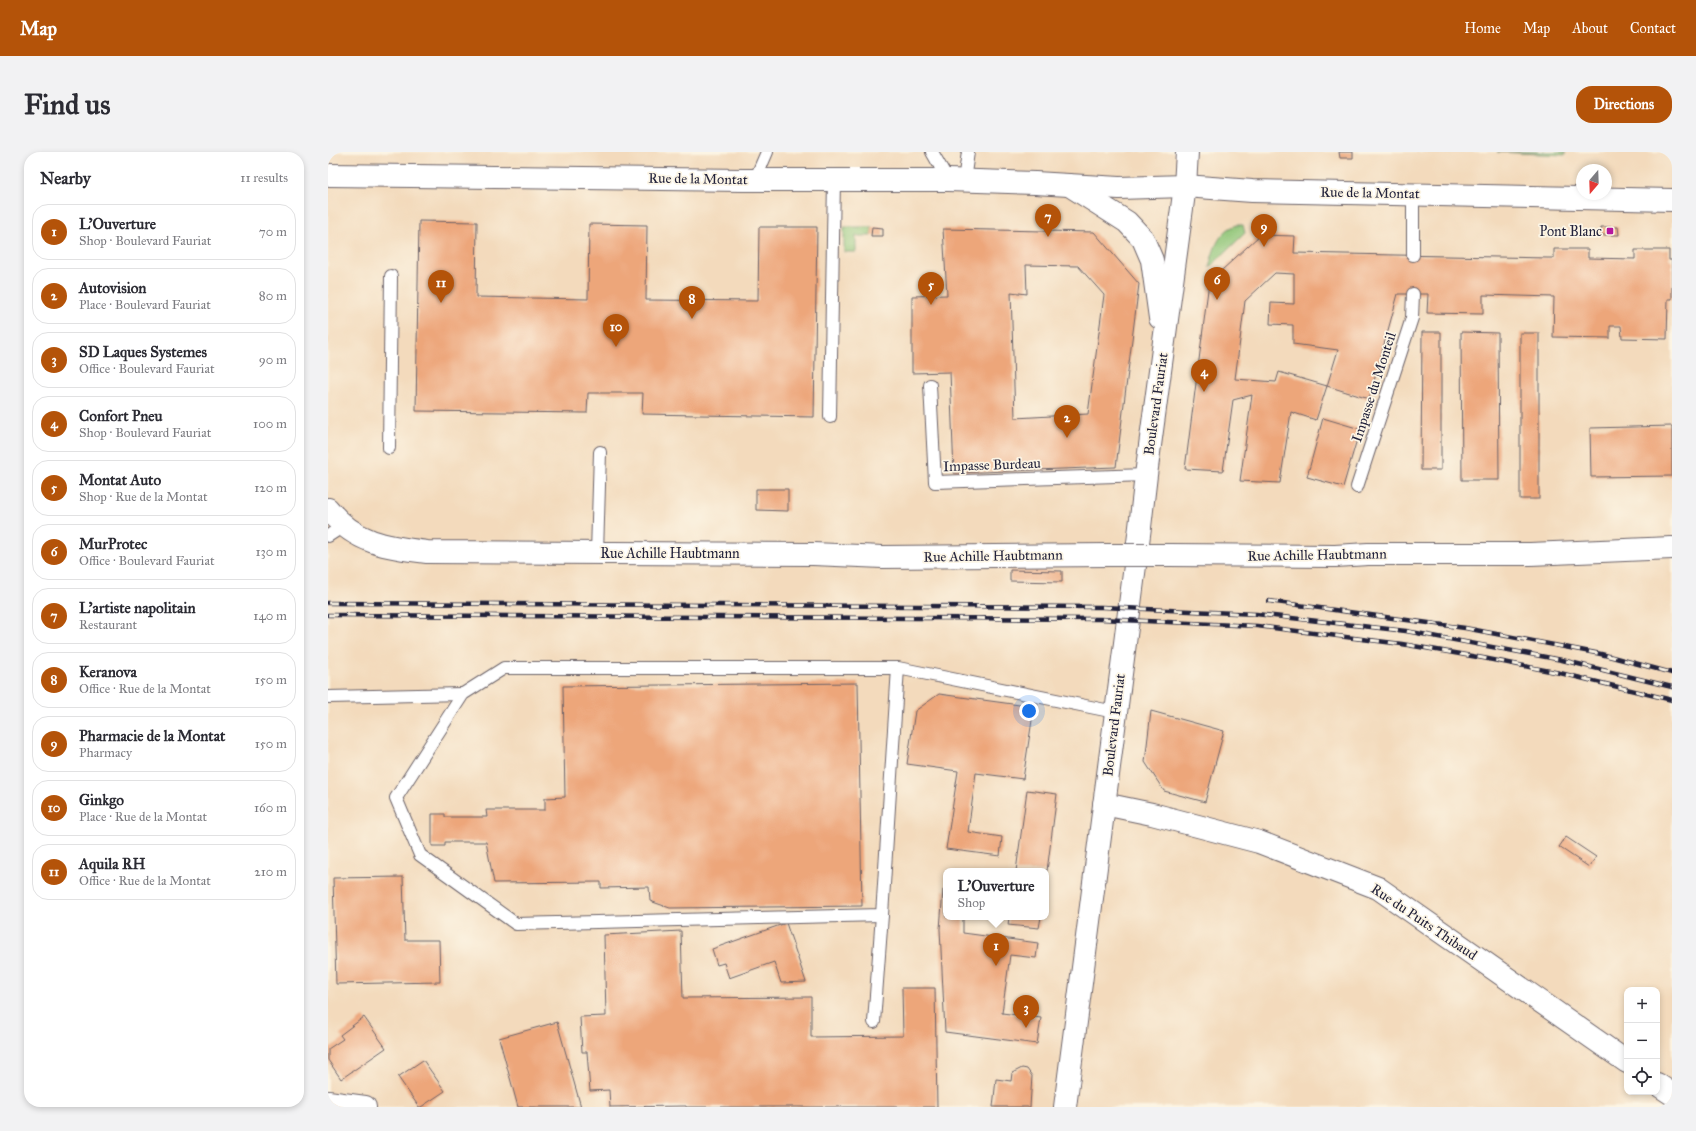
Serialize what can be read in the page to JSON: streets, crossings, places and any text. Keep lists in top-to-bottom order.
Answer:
{
  "streets": {
    "main road": [
      "Rue de la Montat",
      "Boulevard Fauriat",
      "Rue Achille Haubtmann",
      "Rue du Puits Thibaud"
    ],
    "lane": ["Impasse du Monteil", "Impasse Burdeau"]
  },
  "crossings": [
    ["Rue de la Montat", "Boulevard Fauriat"],
    ["Boulevard Fauriat", "Impasse Burdeau"],
    ["Boulevard Fauriat", "Rue du Puits Thibaud"]
  ],
  "places": {
    "transit": ["Pont Blanc"]
  },
  "north": "bottom",
  "page": {
    "header": "Map",
    "nav": [
      "Home",
      "Map",
      "About",
      "Contact"
    ],
    "buttons": "Directions",
    "title": "Find us",
    "heading": ["Nearby", "11 results"],
    "list": [
      {
        "mark": "1",
        "name": "L'Ouverture",
        "note": "Shop · Boulevard Fauriat",
        "value": "70 m"
      },
      {
        "mark": "2",
        "name": "Autovision",
        "note": "Place · Boulevard Fauriat",
        "value": "80 m"
      },
      {
        "mark": "3",
        "name": "SD Laques Systemes",
        "note": "Office · Boulevard Fauriat",
        "value": "90 m"
      },
      {
        "mark": "4",
        "name": "Confort Pneu",
        "note": "Shop · Boulevard Fauriat",
        "value": "100 m"
      },
      {
        "mark": "5",
        "name": "Montat Auto",
        "note": "Shop · Rue de la Montat",
        "value": "120 m"
      },
      {
        "mark": "6",
        "name": "MurProtec",
        "note": "Office · Boulevard Fauriat",
        "value": "130 m"
      },
      {
        "mark": "7",
        "name": "L'artiste napolitain",
        "note": "Restaurant",
        "value": "140 m"
      },
      {
        "mark": "8",
        "name": "Keranova",
        "note": "Office · Rue de la Montat",
        "value": "150 m"
      },
      {
        "mark": "9",
        "name": "Pharmacie de la Montat",
        "note": "Pharmacy",
        "value": "150 m"
      },
      {
        "mark": "10",
        "name": "Ginkgo",
        "note": "Place · Rue de la Montat",
        "value": "160 m"
      },
      {
        "mark": "11",
        "name": "Aquila RH",
        "note": "Office · Rue de la Montat",
        "value": "210 m"
      }
    ],
    "pins": [
      "7",
      "9",
      "6",
      "11",
      "5",
      "8",
      "10",
      "4",
      "2",
      "1",
      "3"
    ],
    "popup": ["L'Ouverture", "Shop"],
    "map_buttons": ["+", "−"]
  }
}
